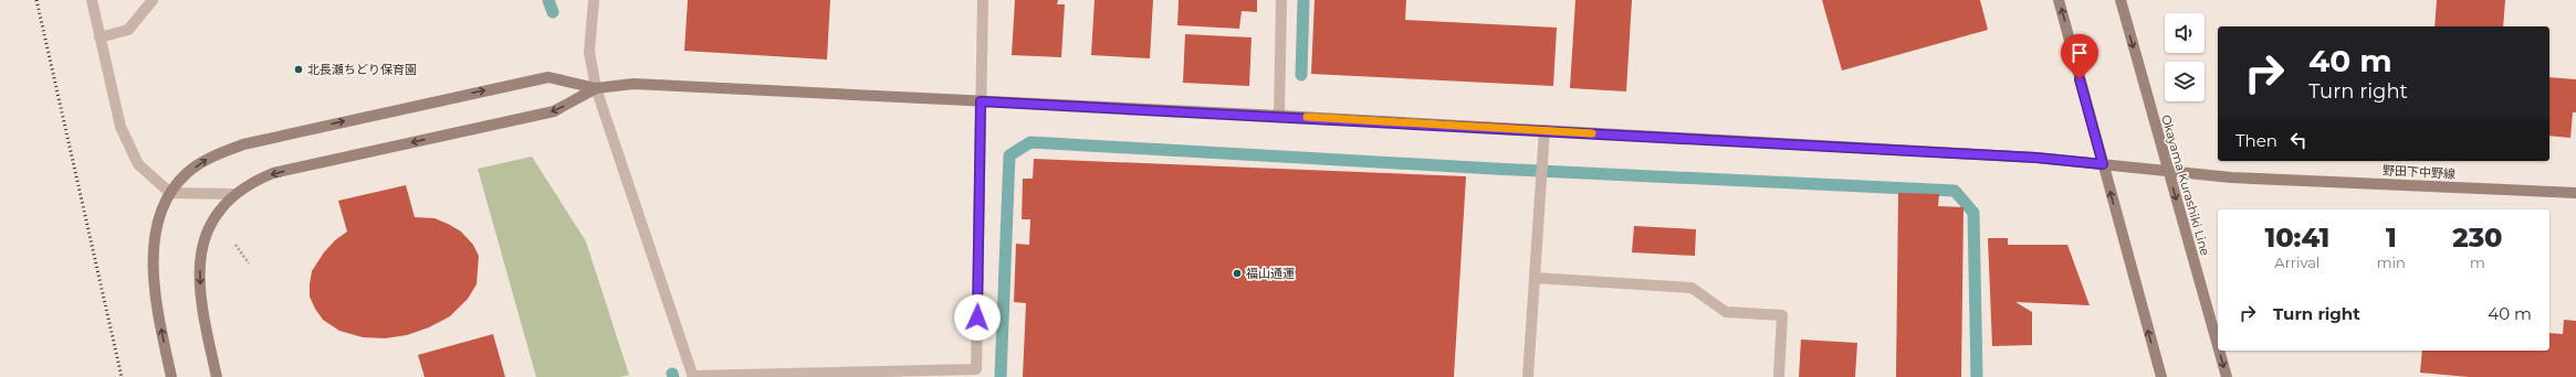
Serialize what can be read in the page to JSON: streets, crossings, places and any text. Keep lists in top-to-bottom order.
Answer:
{
  "streets": {
    "street": ["野田下中野線", "Okayama Kurashiki Line"]
  },
  "crossings": [
    ["野田下中野線", "Okayama Kurashiki Line"]
  ],
  "places": ["北長瀬ちどり保育園", "福山通運"],
  "page": {
    "turn": ["40 m", "Turn right"],
    "then": "Then",
    "eta": [
      "10:41",
      "Arrival",
      "1",
      "min",
      "230",
      "m"
    ],
    "list": [
      {
        "name": "Turn right",
        "value": "40 m"
      }
    ]
  }
}
